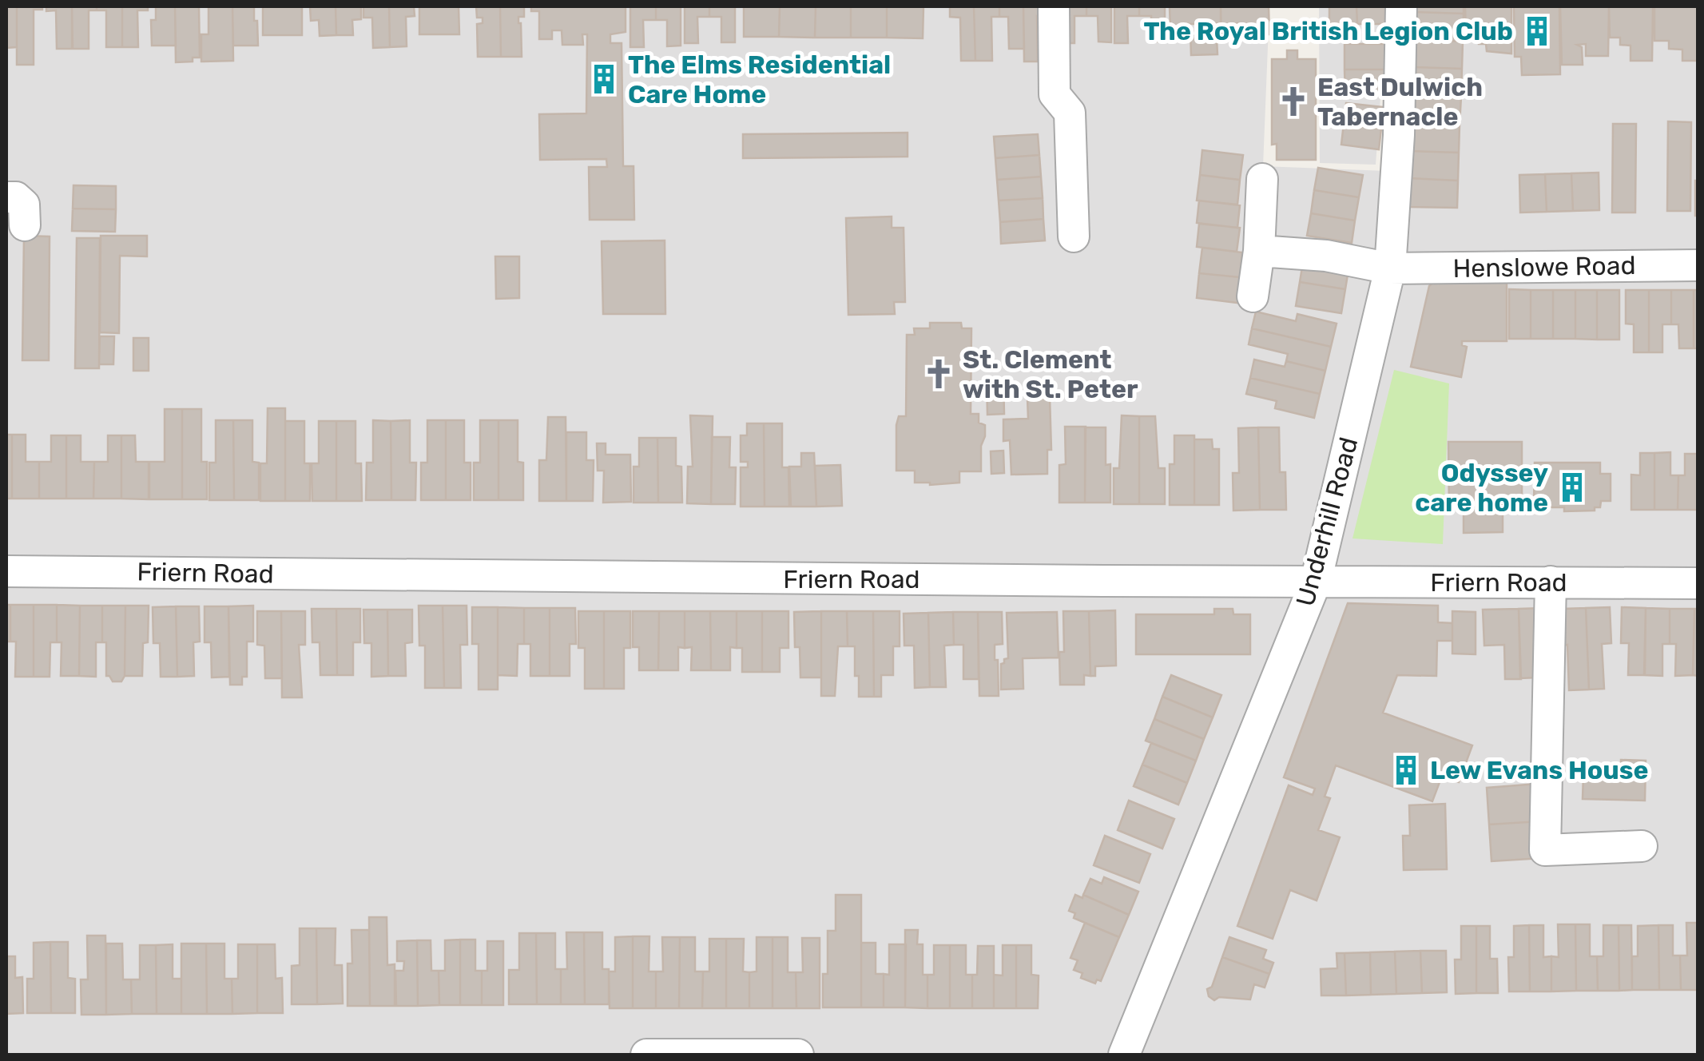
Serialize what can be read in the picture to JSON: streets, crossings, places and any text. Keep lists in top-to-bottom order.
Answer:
{
  "streets": {
    "street": ["Henslowe Road", "Underhill Road", "Friern Road"]
  },
  "crossings": [
    ["Henslowe Road", "Underhill Road"],
    ["Underhill Road", "Friern Road"]
  ],
  "places": {
    "building": [
      "The Royal British Legion Club",
      "The Elms Residential Care Home",
      "Odyssey care home",
      "Lew Evans House"
    ],
    "church": ["East Dulwich Tabernacle", "St. Clement with St. Peter"]
  }
}
